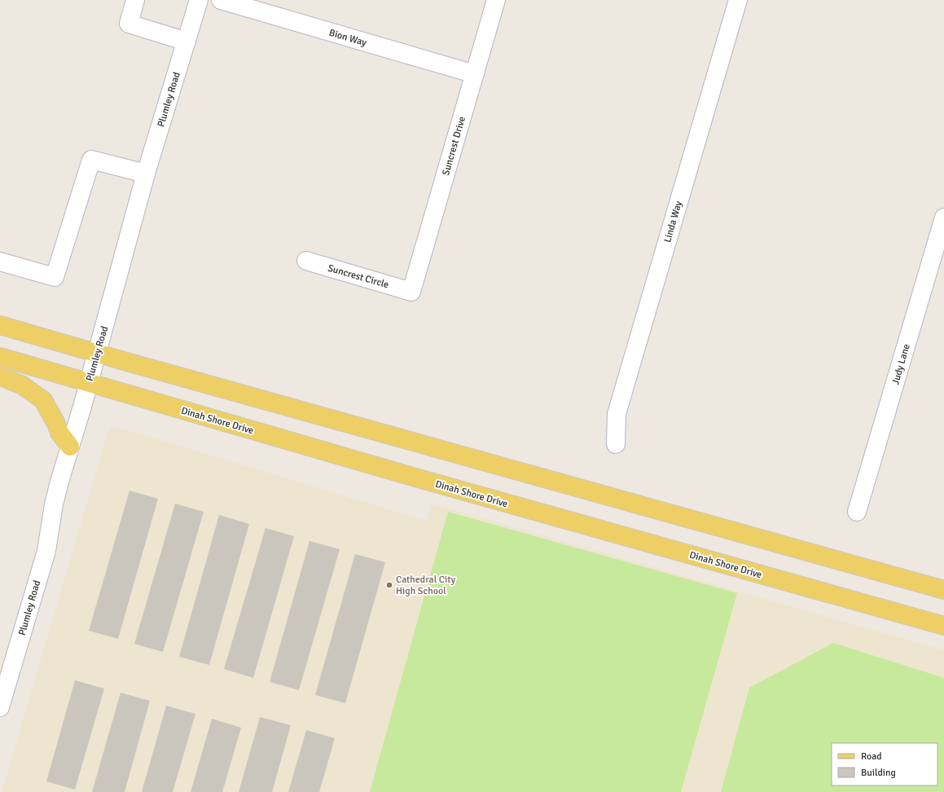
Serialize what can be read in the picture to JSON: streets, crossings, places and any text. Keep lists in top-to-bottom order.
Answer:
{
  "streets": {
    "main road": ["Dinah Shore Drive"],
    "street": [
      "Bion Way",
      "Plumley Road",
      "Suncrest Drive",
      "Linda Way",
      "Suncrest Circle",
      "Judy Lane"
    ]
  },
  "crossings": [
    ["Bion Way", "Suncrest Drive"],
    ["Plumley Road", "Dinah Shore Drive"],
    ["Suncrest Drive", "Suncrest Circle"]
  ],
  "places": ["Cathedral City High School"],
  "legend": ["Road", "Building"]
}
